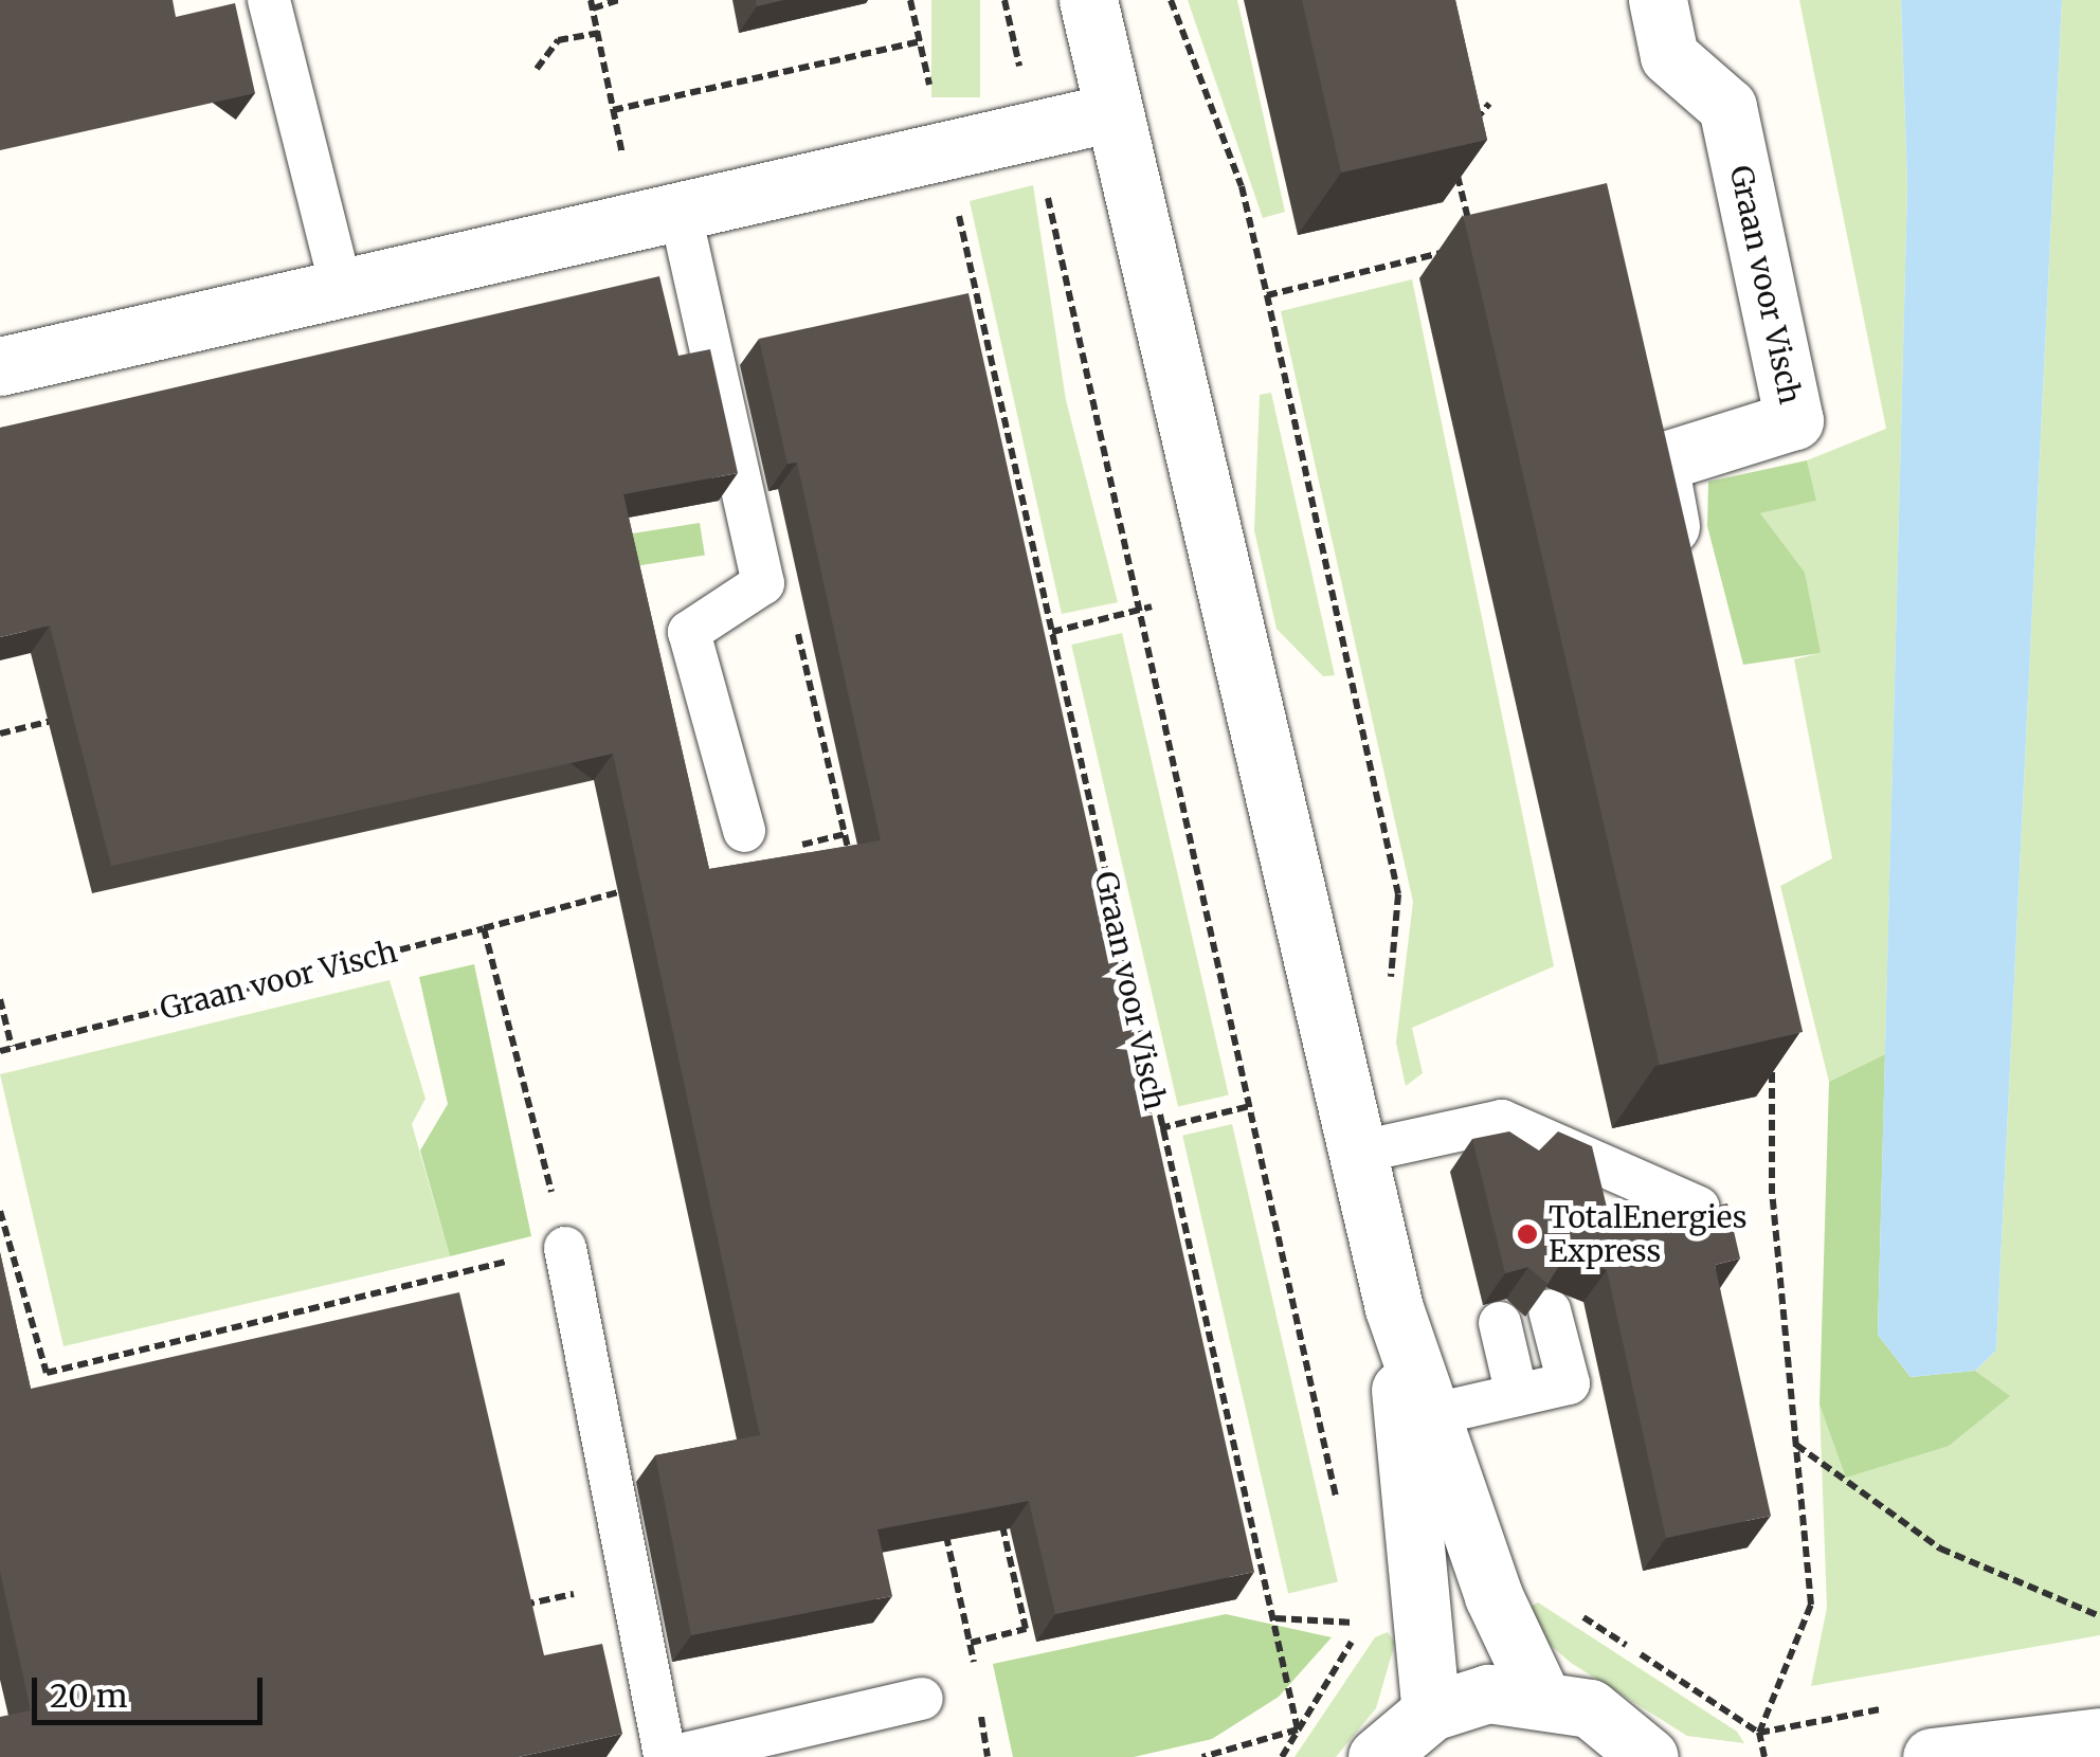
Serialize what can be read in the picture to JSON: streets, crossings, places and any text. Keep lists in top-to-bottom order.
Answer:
{
  "streets": {
    "street": ["Graan voor Visch"]
  },
  "places": ["TotalEnergies Express"],
  "scale_bar": "20 m"
}
